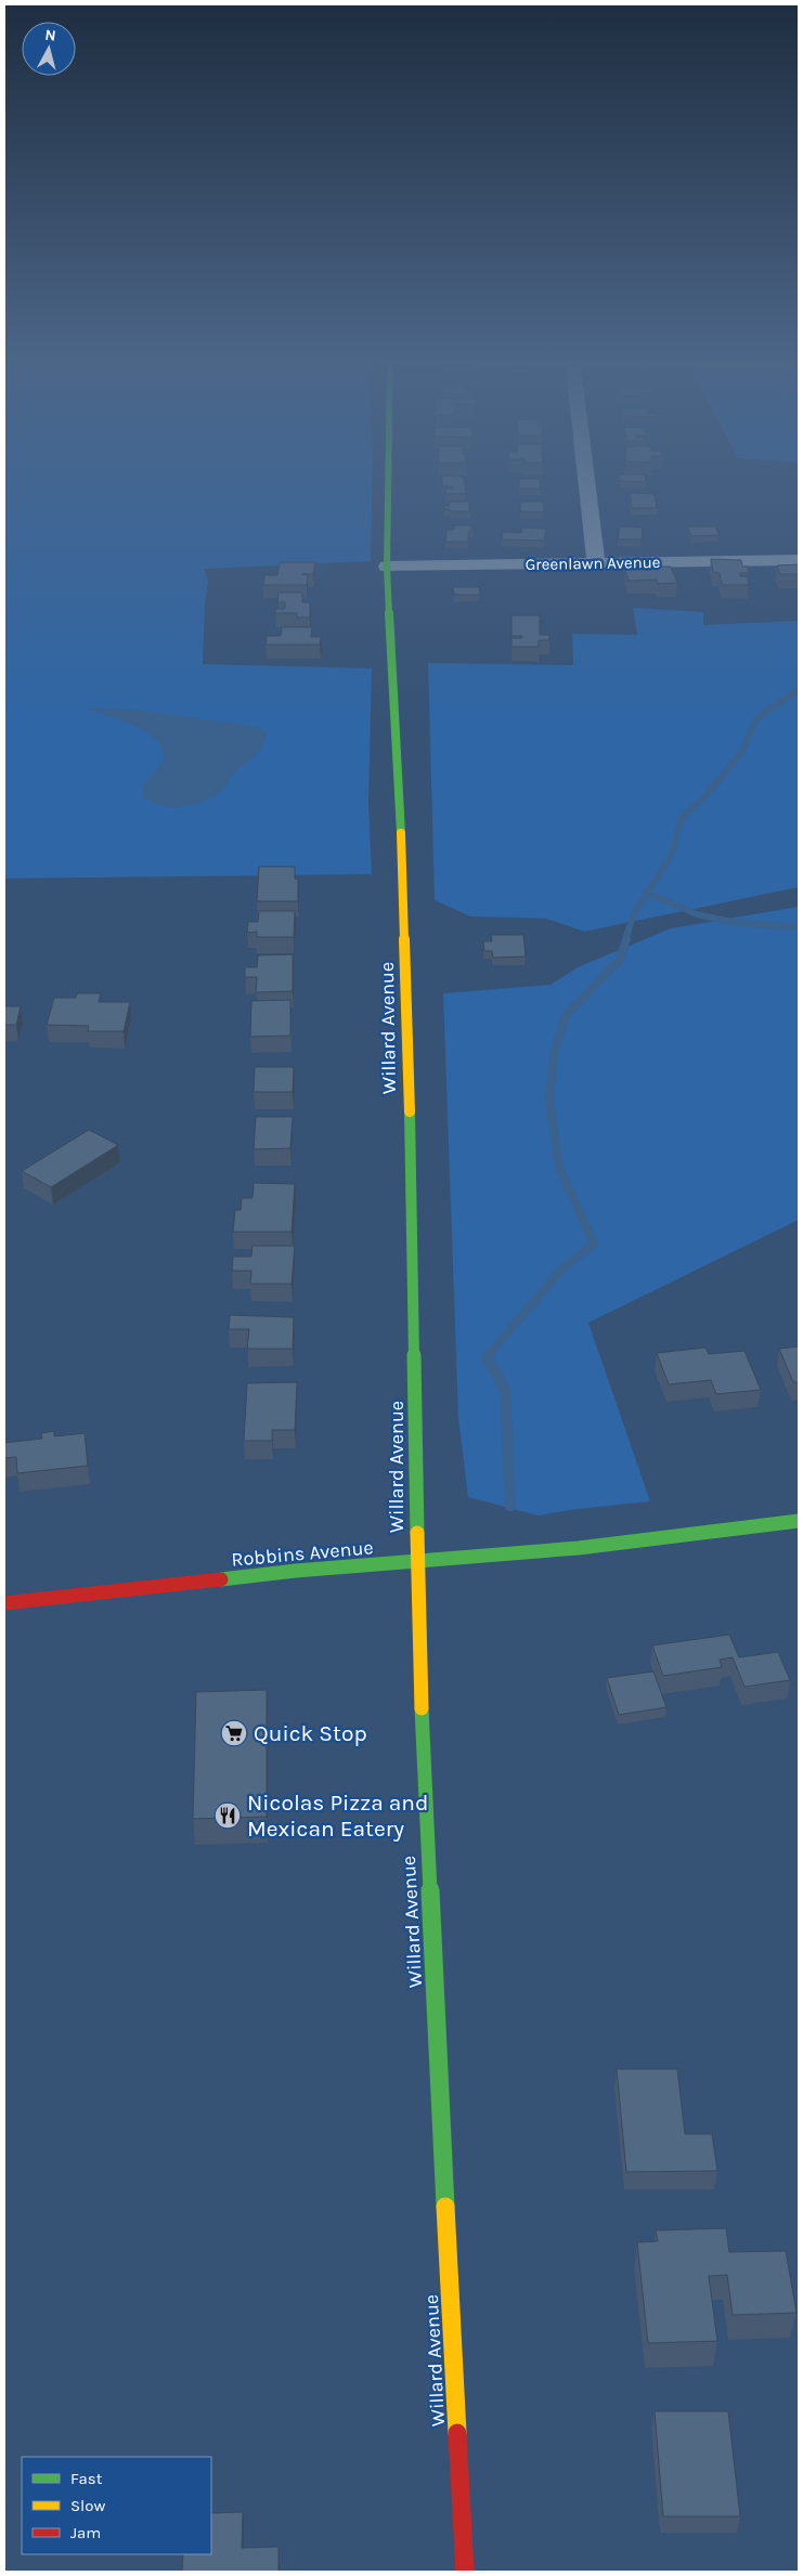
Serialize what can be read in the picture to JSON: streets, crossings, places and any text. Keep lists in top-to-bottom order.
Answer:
{
  "streets": {
    "main road": ["Willard Avenue", "Robbins Avenue"],
    "street": ["Greenlawn Avenue"]
  },
  "crossings": [
    ["Greenlawn Avenue", "Willard Avenue"],
    ["Willard Avenue", "Robbins Avenue"]
  ],
  "places": {
    "supermarket": ["Quick Stop"],
    "restaurant": ["Nicolas Pizza and Mexican Eatery"]
  },
  "legend": ["Fast", "Slow", "Jam"],
  "north": "top"
}
